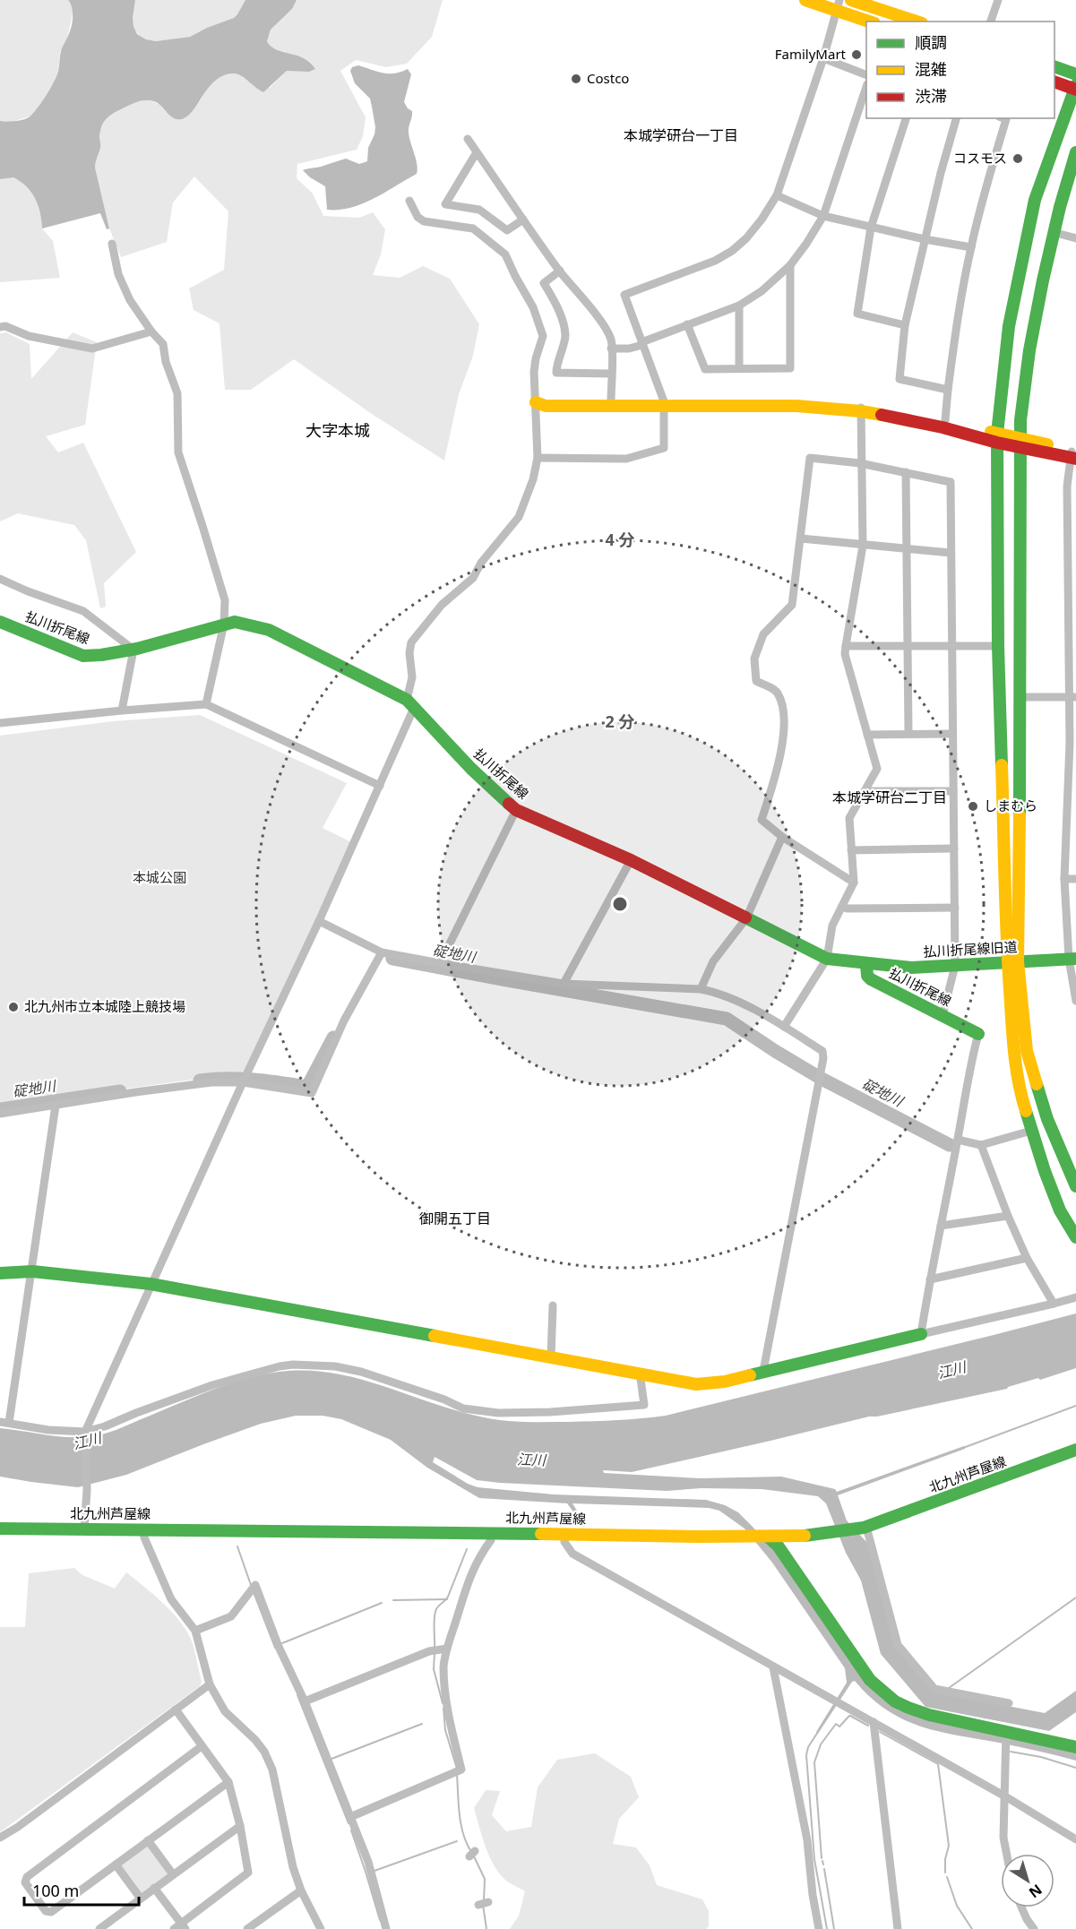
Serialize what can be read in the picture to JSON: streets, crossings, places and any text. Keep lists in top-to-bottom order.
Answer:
{
  "streets": {
    "street": ["払川折尾線", "払川折尾線旧道", "北九州芦屋線"]
  },
  "crossings": [
    ["払川折尾線", "払川折尾線旧道"]
  ],
  "districts": [
    "本城学研台一丁目",
    "大字本城",
    "本城学研台二丁目",
    "御開五丁目"
  ],
  "water": ["碇地川", "江川"],
  "parks": ["本城公園"],
  "places": [
    "FamilyMart",
    "Costco",
    "コスモス",
    "しまむら",
    "北九州市立本城陸上競技場"
  ],
  "legend": ["順調", "混雑", "渋滞"],
  "scale_bar": "100 m",
  "north": "bottom right",
  "rings": ["4 分", "2 分"]
}
